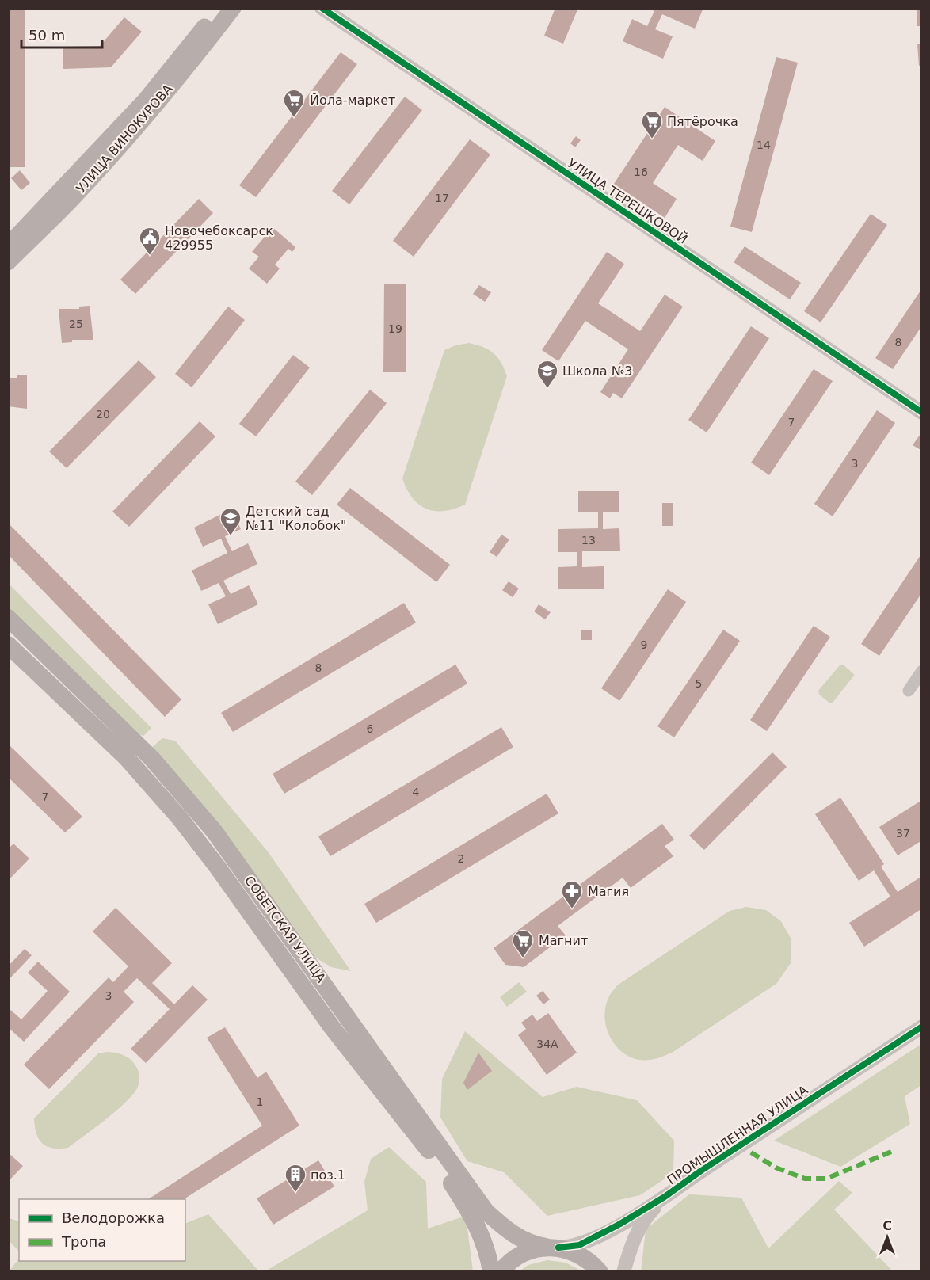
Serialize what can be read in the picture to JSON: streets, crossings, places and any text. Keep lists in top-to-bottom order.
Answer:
{
  "streets": {
    "main road": ["УЛИЦА ВИНОКУРОВА", "СОВЕТСКАЯ УЛИЦА"],
    "street": ["УЛИЦА ТЕРЕШКОВОЙ", "ПРОМЫШЛЕННАЯ УЛИЦА"]
  },
  "crossings": [
    ["СОВЕТСКАЯ УЛИЦА", "ПРОМЫШЛЕННАЯ УЛИЦА"]
  ],
  "places": {
    "supermarket": ["Йола-маркет", "Пятёрочка", "Магнит"],
    "public building": ["Новочебоксарск 429955"],
    "school or university": ["Школа №3", "Детский сад №11 \"Колобок\""],
    "pharmacy": ["Магия"],
    "building": ["поз.1"]
  },
  "house_numbers": [
    "14",
    "16",
    "17",
    "25",
    "19",
    "8",
    "20",
    "7",
    "3",
    "13",
    "9",
    "8",
    "5",
    "6",
    "4",
    "7",
    "37",
    "2",
    "3",
    "34А",
    "1"
  ],
  "legend": ["Велодорожка", "Тропа"],
  "scale_bar": "50 m",
  "north": "top"
}
